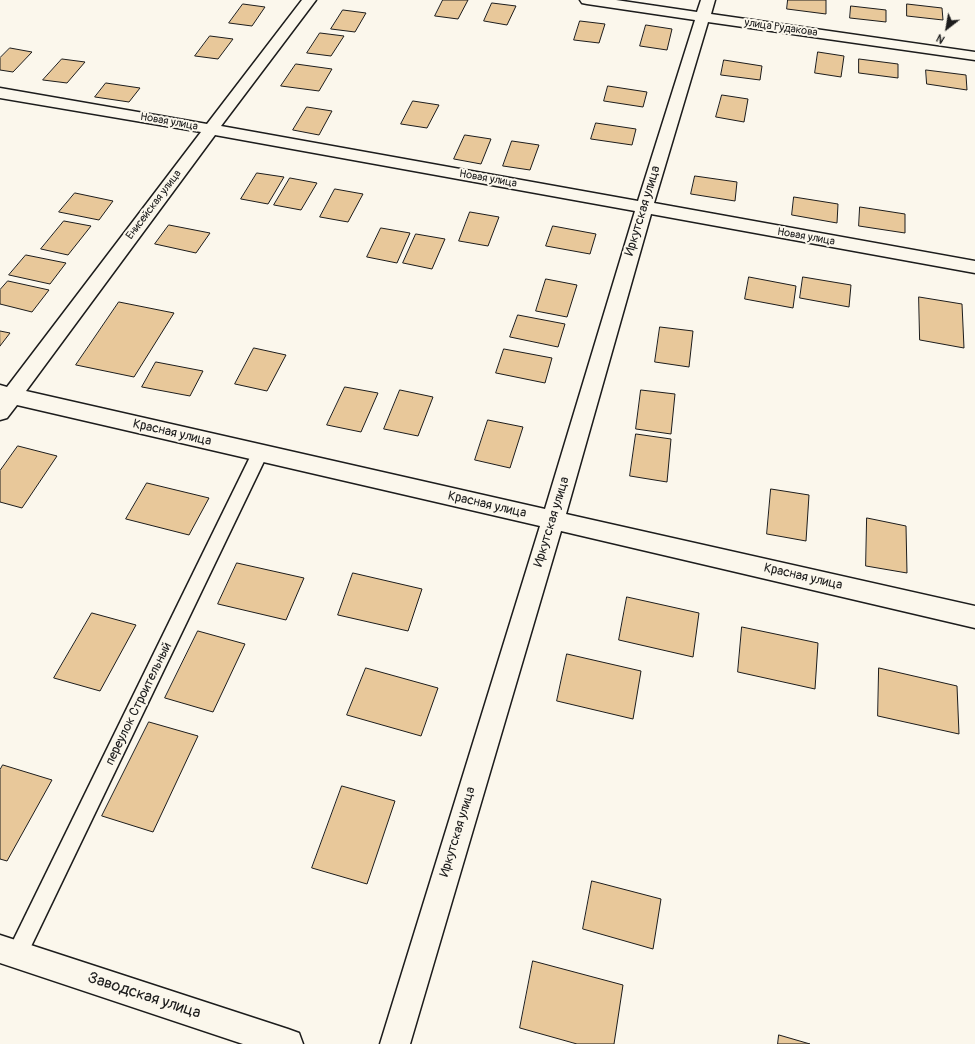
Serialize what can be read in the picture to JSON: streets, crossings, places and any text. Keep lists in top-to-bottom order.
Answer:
{
  "streets": {
    "street": [
      "улица Рудакова",
      "Новая улица",
      "Енисейская улица",
      "Иркутская улица",
      "Красная улица",
      "Заводская улица"
    ],
    "lane": ["переулок Строительный"]
  },
  "crossings": [
    ["улица Рудакова", "Иркутская улица"],
    ["Новая улица", "Енисейская улица"],
    ["Новая улица", "Иркутская улица"],
    ["Енисейская улица", "Красная улица"],
    ["Иркутская улица", "Красная улица"],
    ["Красная улица", "переулок Строительный"],
    ["переулок Строительный", "Заводская улица"]
  ],
  "north": "bottom left"
}
